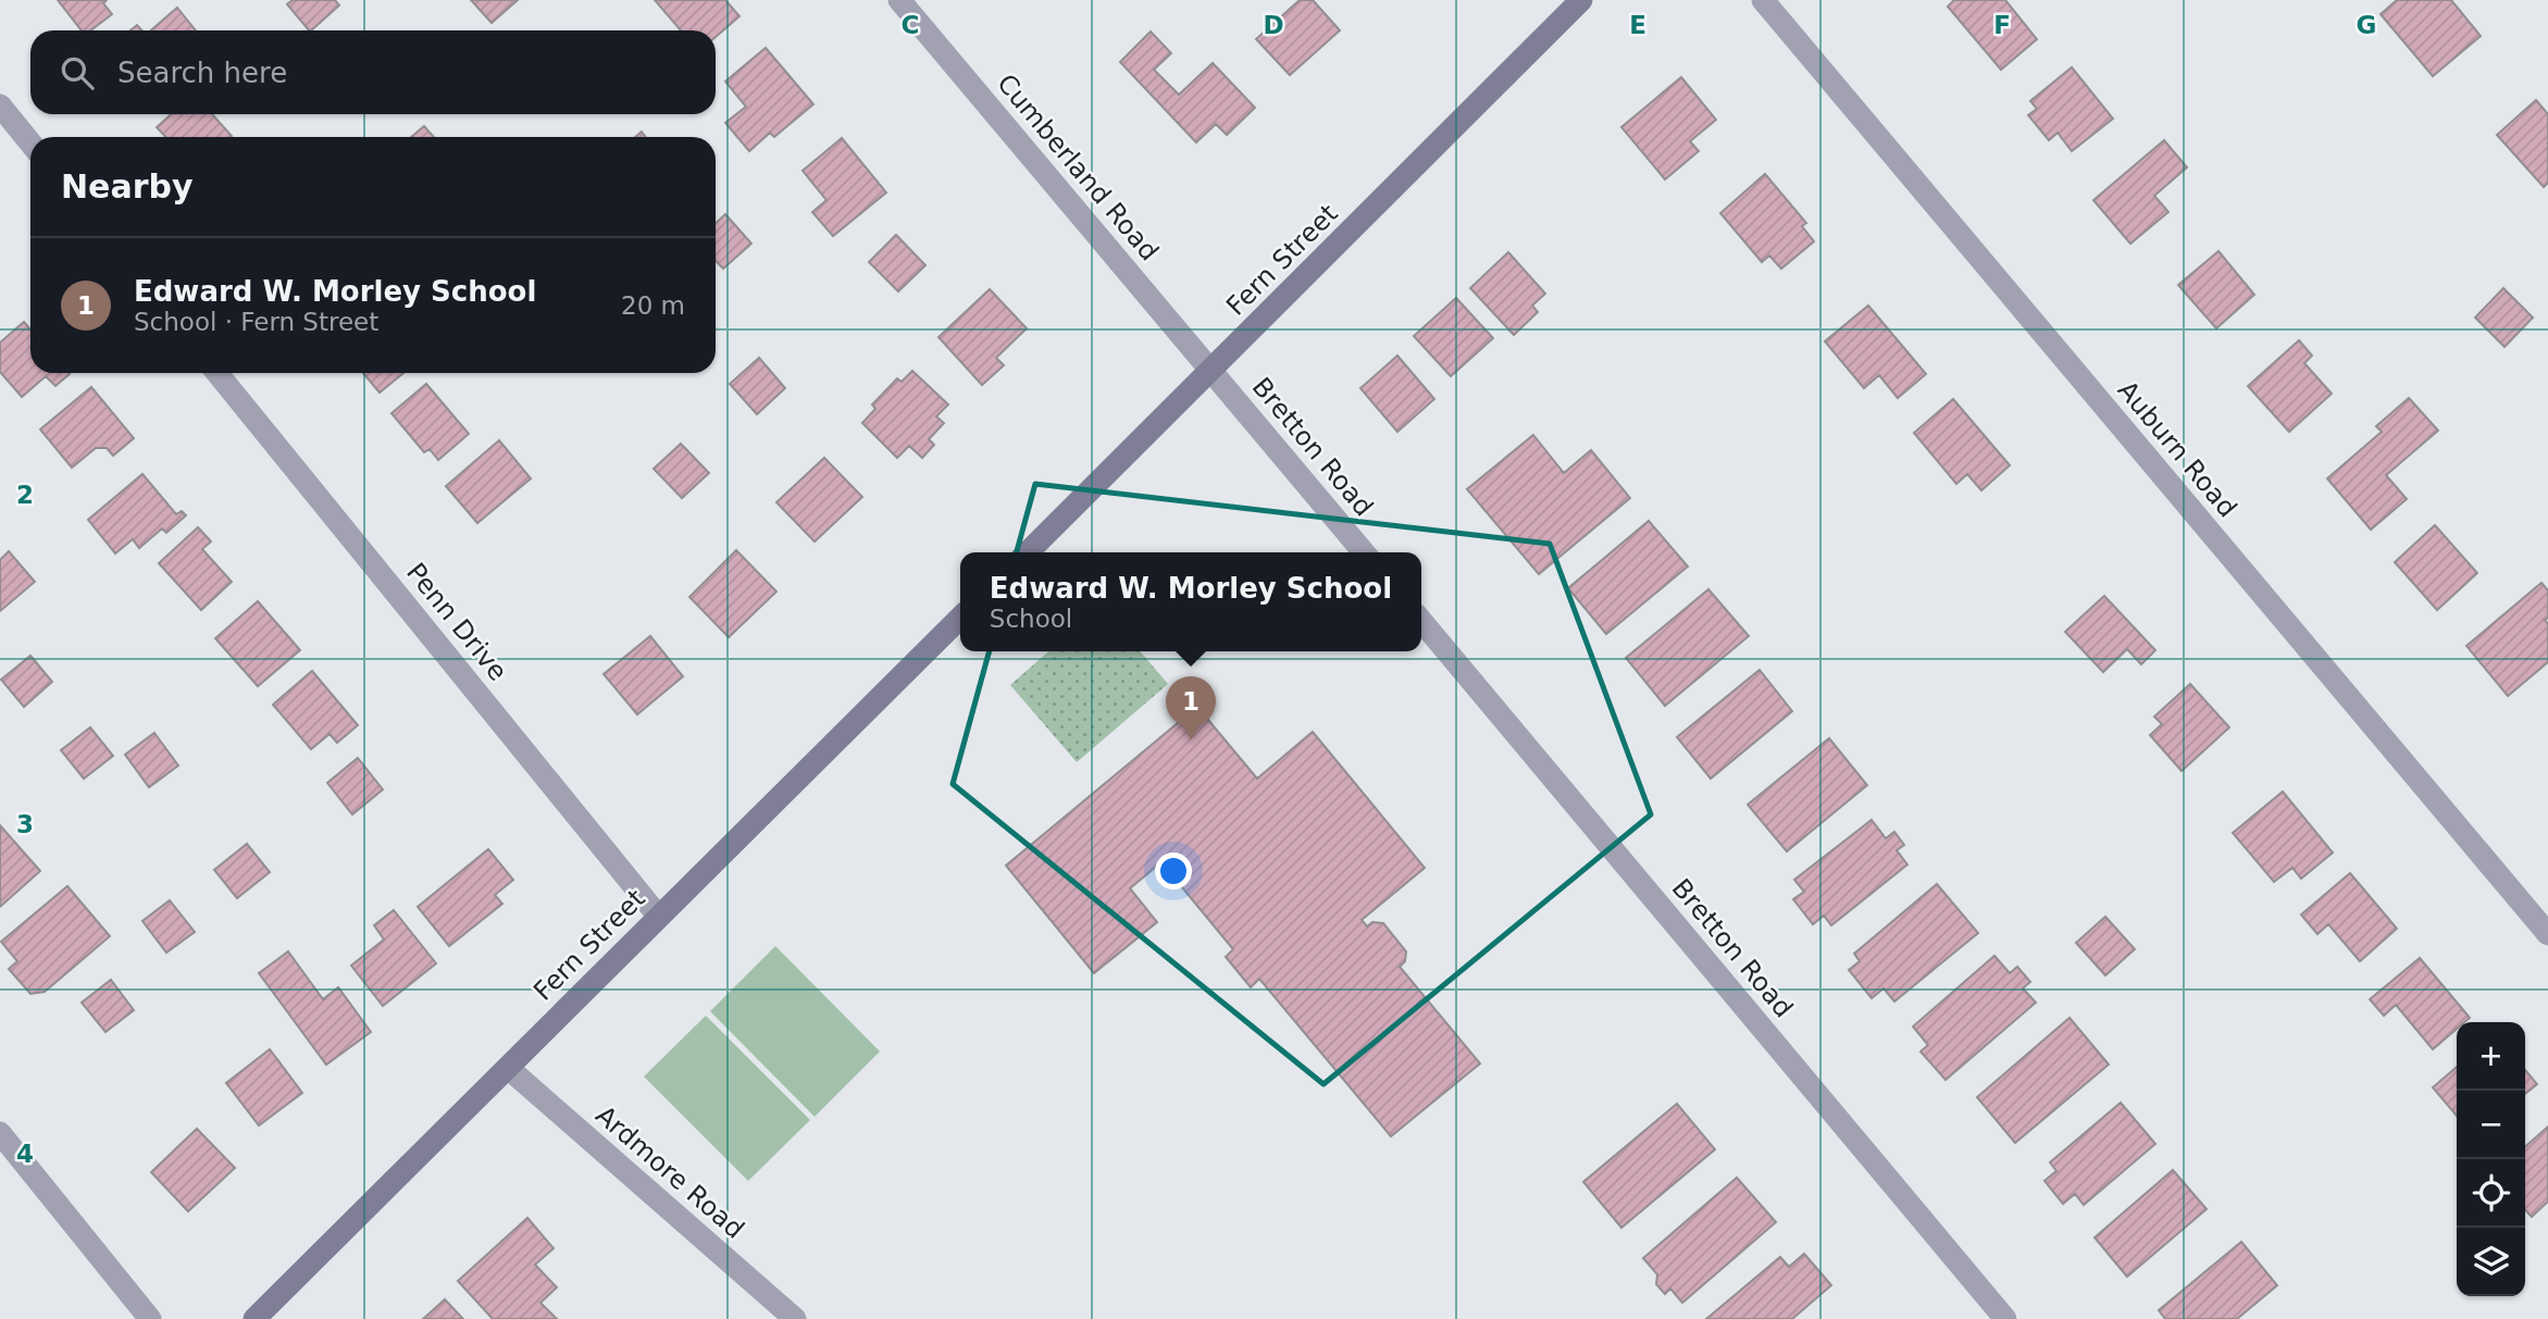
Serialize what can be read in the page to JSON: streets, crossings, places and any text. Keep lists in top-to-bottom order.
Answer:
{
  "streets": {
    "street": [
      "Cumberland Road",
      "Fern Street",
      "Bretton Road",
      "Auburn Road",
      "Penn Drive",
      "Ardmore Road"
    ]
  },
  "crossings": [
    ["Cumberland Road", "Fern Street"],
    ["Cumberland Road", "Bretton Road"],
    ["Fern Street", "Bretton Road"],
    ["Fern Street", "Penn Drive"],
    ["Fern Street", "Ardmore Road"]
  ],
  "page": {
    "search": "Search here",
    "heading": "Nearby",
    "list": [
      {
        "mark": "1",
        "name": "Edward W. Morley School",
        "note": "School · Fern Street",
        "value": "20 m"
      }
    ],
    "popup": ["Edward W. Morley School", "School"],
    "pins": "1",
    "map_buttons": ["+", "−"]
  },
  "grid": {
    "columns": [
      "C",
      "D",
      "E",
      "F",
      "G"
    ],
    "rows": ["2", "3", "4"]
  }
}
